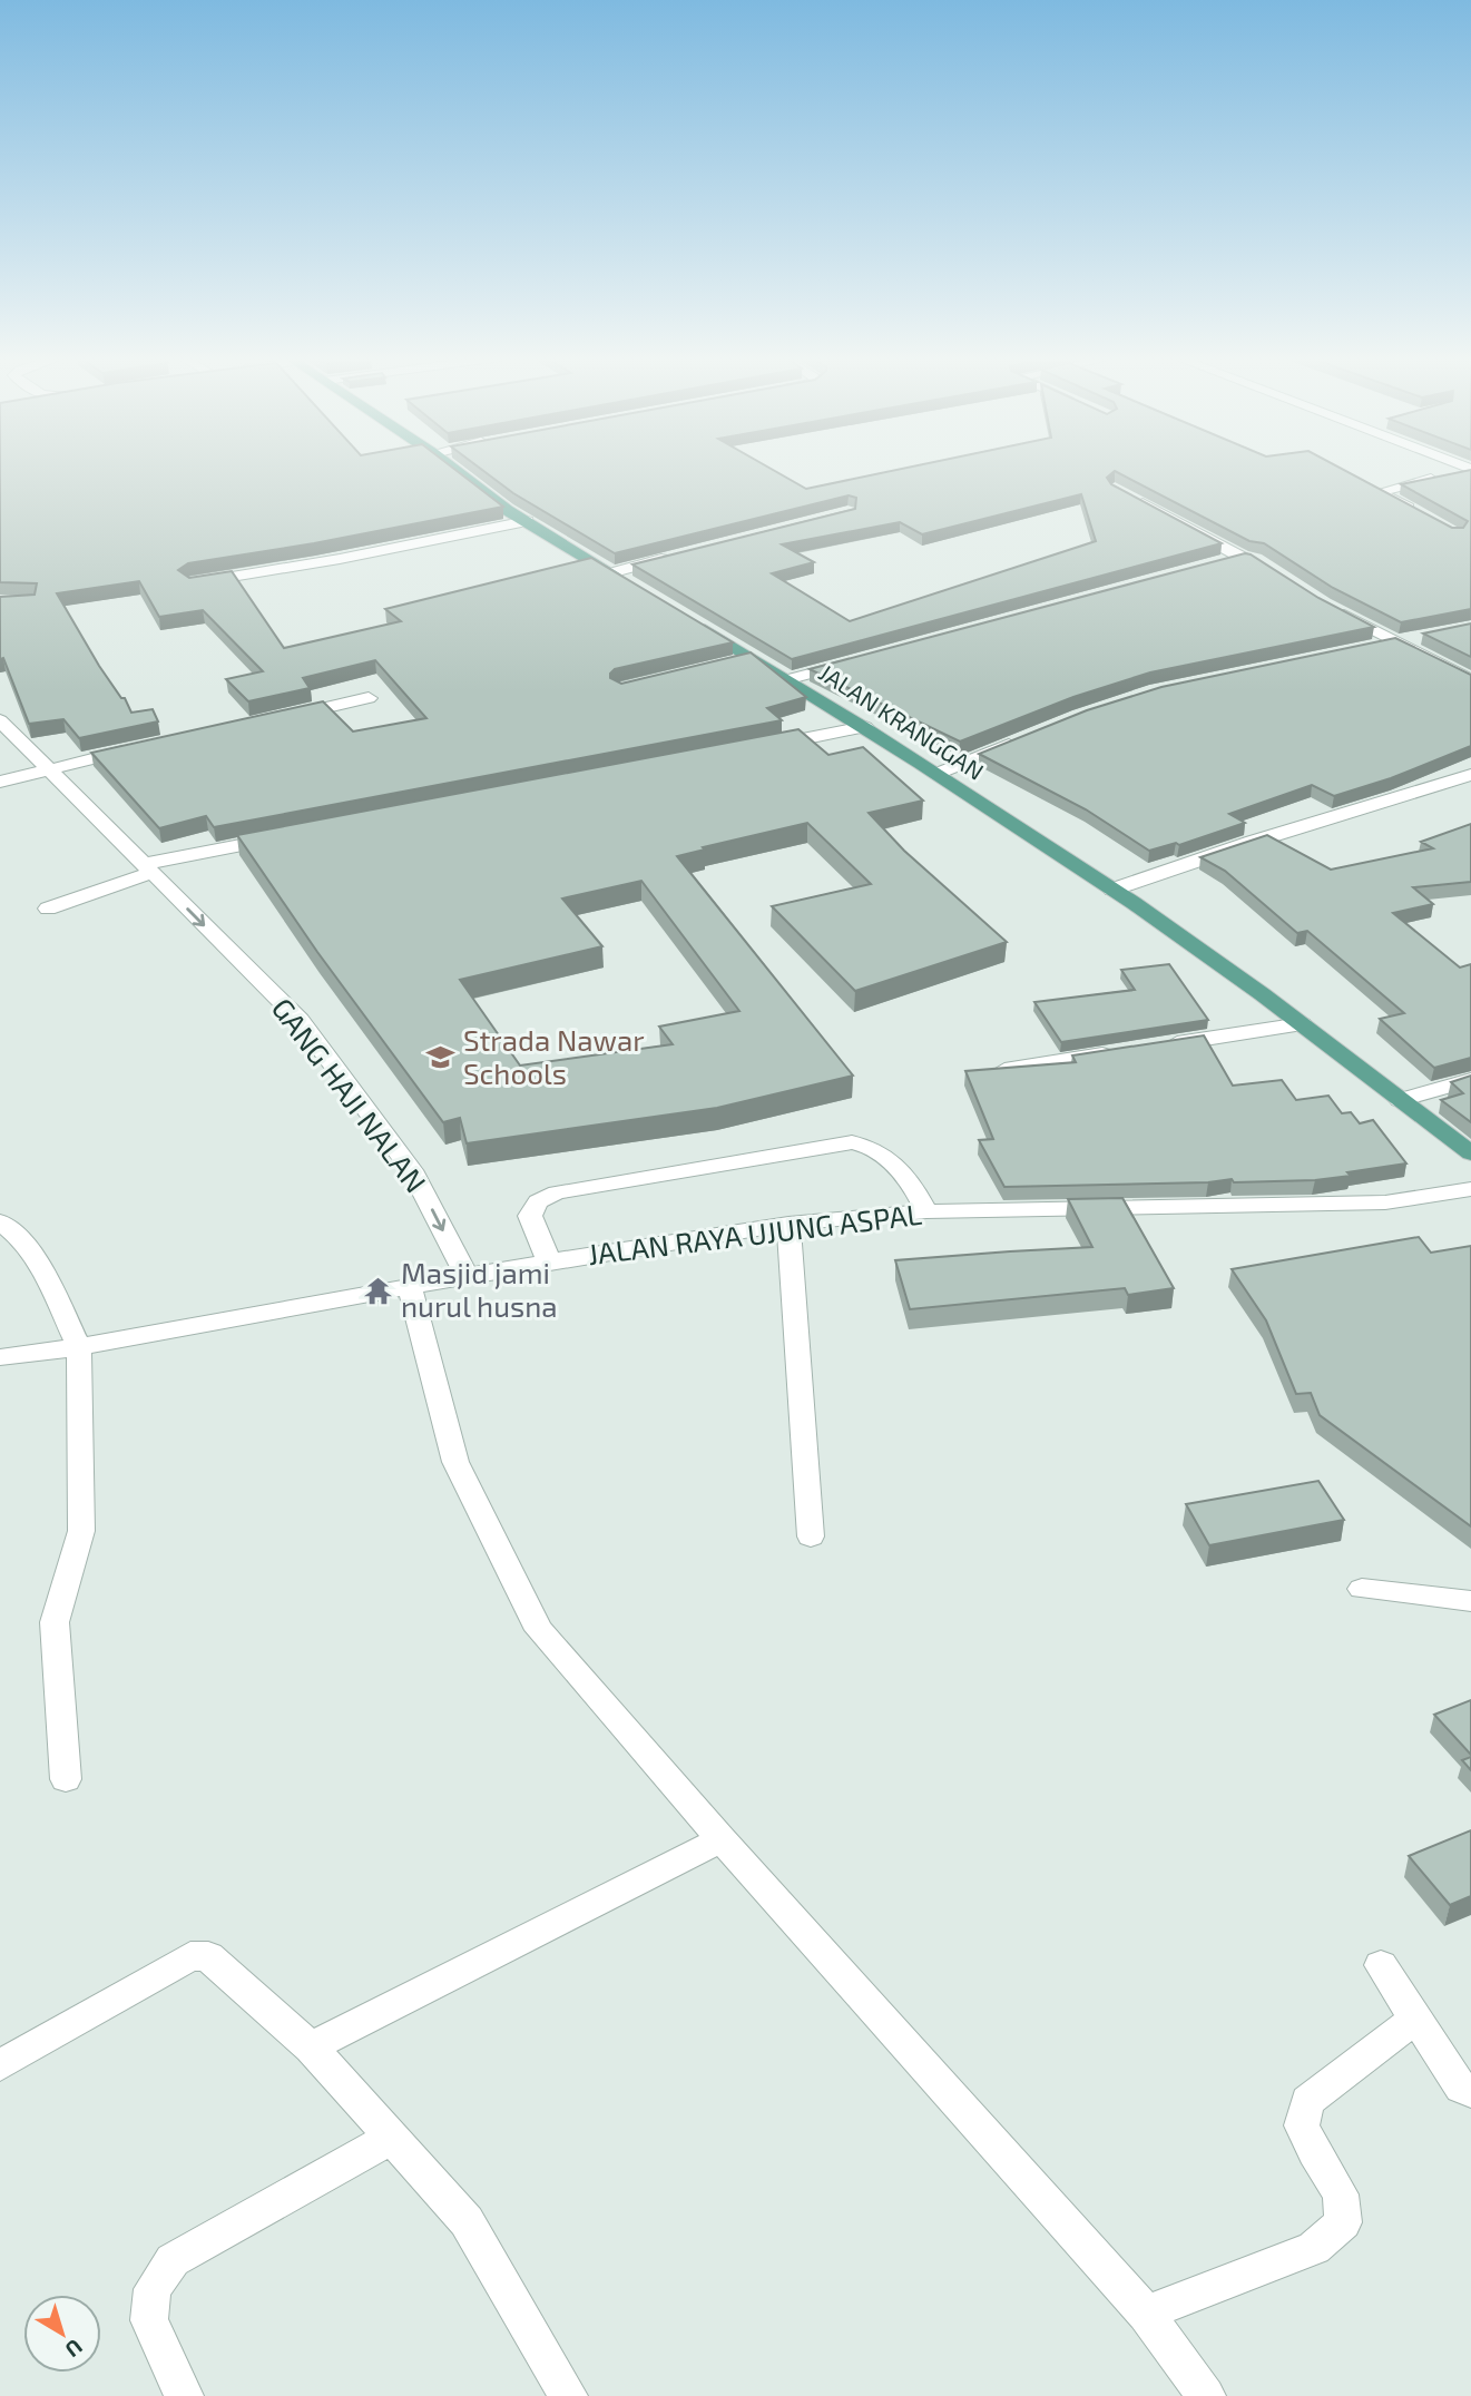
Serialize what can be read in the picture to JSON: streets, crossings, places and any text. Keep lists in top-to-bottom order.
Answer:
{
  "streets": {
    "main road": ["JALAN KRANGGAN"],
    "street": ["GANG HAJI NALAN", "JALAN RAYA UJUNG ASPAL"]
  },
  "crossings": [
    ["GANG HAJI NALAN", "JALAN RAYA UJUNG ASPAL"]
  ],
  "one_way": ["GANG HAJI NALAN"],
  "places": {
    "school or university": ["Strada Nawar Schools"],
    "temple": ["Masjid jami nurul husna"]
  },
  "north": "bottom right"
}
